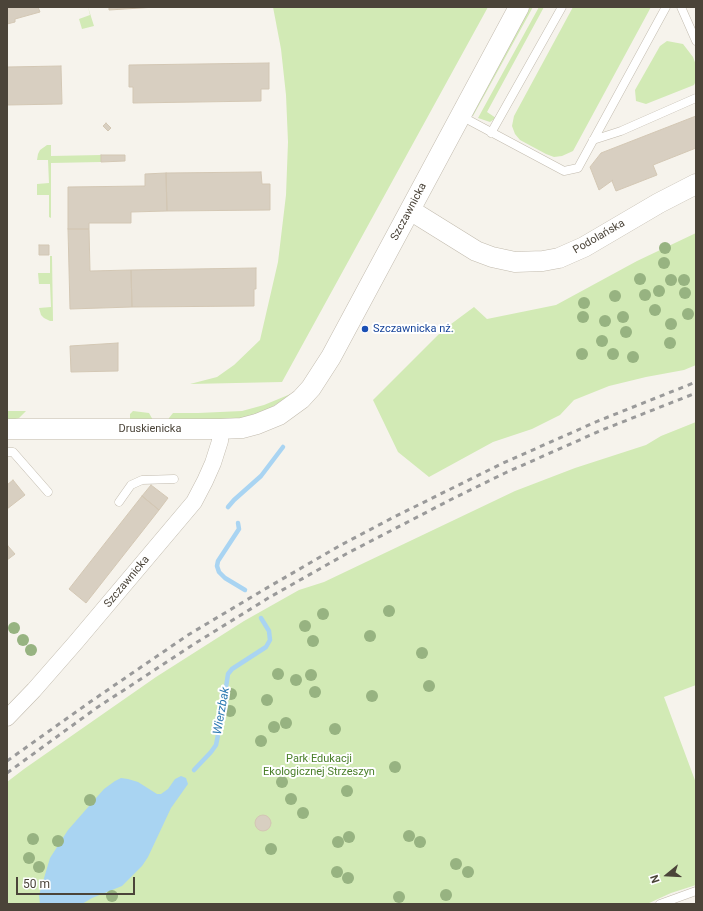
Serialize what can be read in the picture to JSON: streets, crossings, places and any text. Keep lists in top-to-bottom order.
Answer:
{
  "streets": {
    "street": ["Szczawnicka", "Podolańska", "Druskienicka"]
  },
  "crossings": [
    ["Szczawnicka", "Podolańska"],
    ["Szczawnicka", "Druskienicka"]
  ],
  "water": ["Wierzbak"],
  "parks": ["Park Edukacji Ekologicznej Strzeszyn"],
  "places": ["Szczawnicka nż."],
  "scale_bar": "50 m",
  "north": "left"
}
